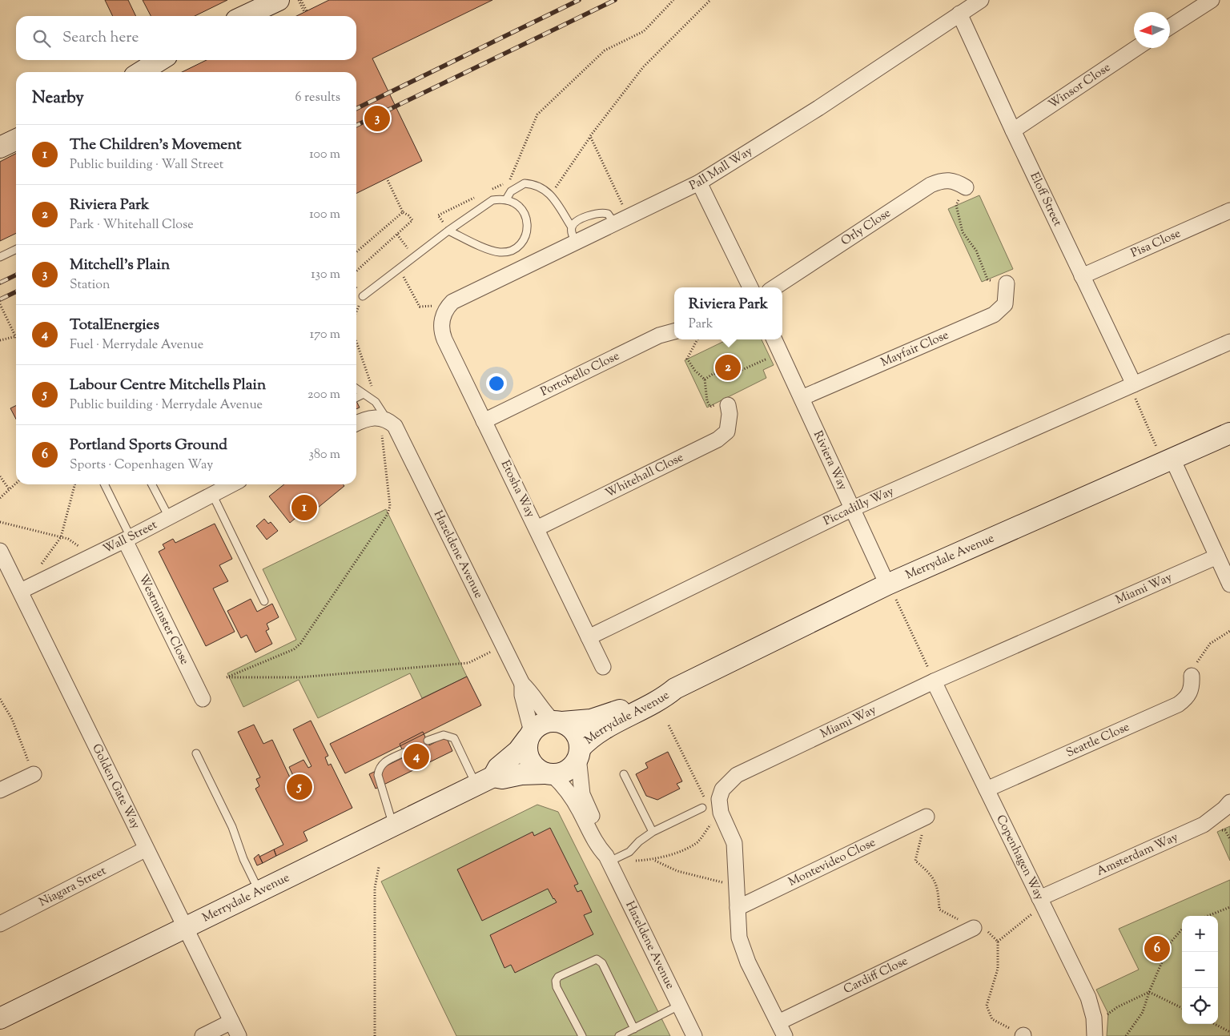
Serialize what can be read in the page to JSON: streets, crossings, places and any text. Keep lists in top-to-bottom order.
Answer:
{
  "streets": {
    "street": [
      "Winsor Close",
      "Pall Mall Way",
      "Eloff Street",
      "Orly Close",
      "Pisa Close",
      "Mayfair Close",
      "Portobello Close",
      "Riviera Way",
      "Whitehall Close",
      "Etosha Way",
      "Piccadilly Way",
      "Wall Street",
      "Hazeldene Avenue",
      "Merrydale Avenue",
      "Miami Way",
      "Westminster Close",
      "Seattle Close",
      "Golden Gate Way",
      "Amsterdam Way",
      "Copenhagen Way",
      "Montevideo Close",
      "Niagara Street",
      "Cardiff Close"
    ]
  },
  "crossings": [
    ["Winsor Close", "Eloff Street"],
    ["Pall Mall Way", "Eloff Street"],
    ["Pall Mall Way", "Etosha Way"],
    ["Eloff Street", "Pisa Close"],
    ["Eloff Street", "Piccadilly Way"],
    ["Mayfair Close", "Riviera Way"],
    ["Portobello Close", "Etosha Way"],
    ["Riviera Way", "Piccadilly Way"],
    ["Riviera Way", "Merrydale Avenue"],
    ["Whitehall Close", "Etosha Way"],
    ["Etosha Way", "Piccadilly Way"],
    ["Wall Street", "Westminster Close"],
    ["Wall Street", "Golden Gate Way"],
    ["Hazeldene Avenue", "Merrydale Avenue"],
    ["Merrydale Avenue", "Golden Gate Way"],
    ["Miami Way", "Copenhagen Way"],
    ["Miami Way", "Montevideo Close"],
    ["Miami Way", "Cardiff Close"],
    ["Seattle Close", "Copenhagen Way"],
    ["Golden Gate Way", "Niagara Street"],
    ["Amsterdam Way", "Copenhagen Way"]
  ],
  "north": "left",
  "page": {
    "search": "Search here",
    "heading": ["Nearby", "6 results"],
    "pins": [
      "3",
      "2",
      "1",
      "4",
      "5",
      "6"
    ],
    "list": [
      {
        "mark": "1",
        "name": "The Children's Movement",
        "note": "Public building · Wall Street",
        "value": "100 m"
      },
      {
        "mark": "2",
        "name": "Riviera Park",
        "note": "Park · Whitehall Close",
        "value": "100 m"
      },
      {
        "mark": "3",
        "name": "Mitchell's Plain",
        "note": "Station",
        "value": "130 m"
      },
      {
        "mark": "4",
        "name": "TotalEnergies",
        "note": "Fuel · Merrydale Avenue",
        "value": "170 m"
      },
      {
        "mark": "5",
        "name": "Labour Centre Mitchells Plain",
        "note": "Public building · Merrydale Avenue",
        "value": "200 m"
      },
      {
        "mark": "6",
        "name": "Portland Sports Ground",
        "note": "Sports · Copenhagen Way",
        "value": "380 m"
      }
    ],
    "popup": ["Riviera Park", "Park"],
    "map_buttons": ["+", "−"]
  }
}
